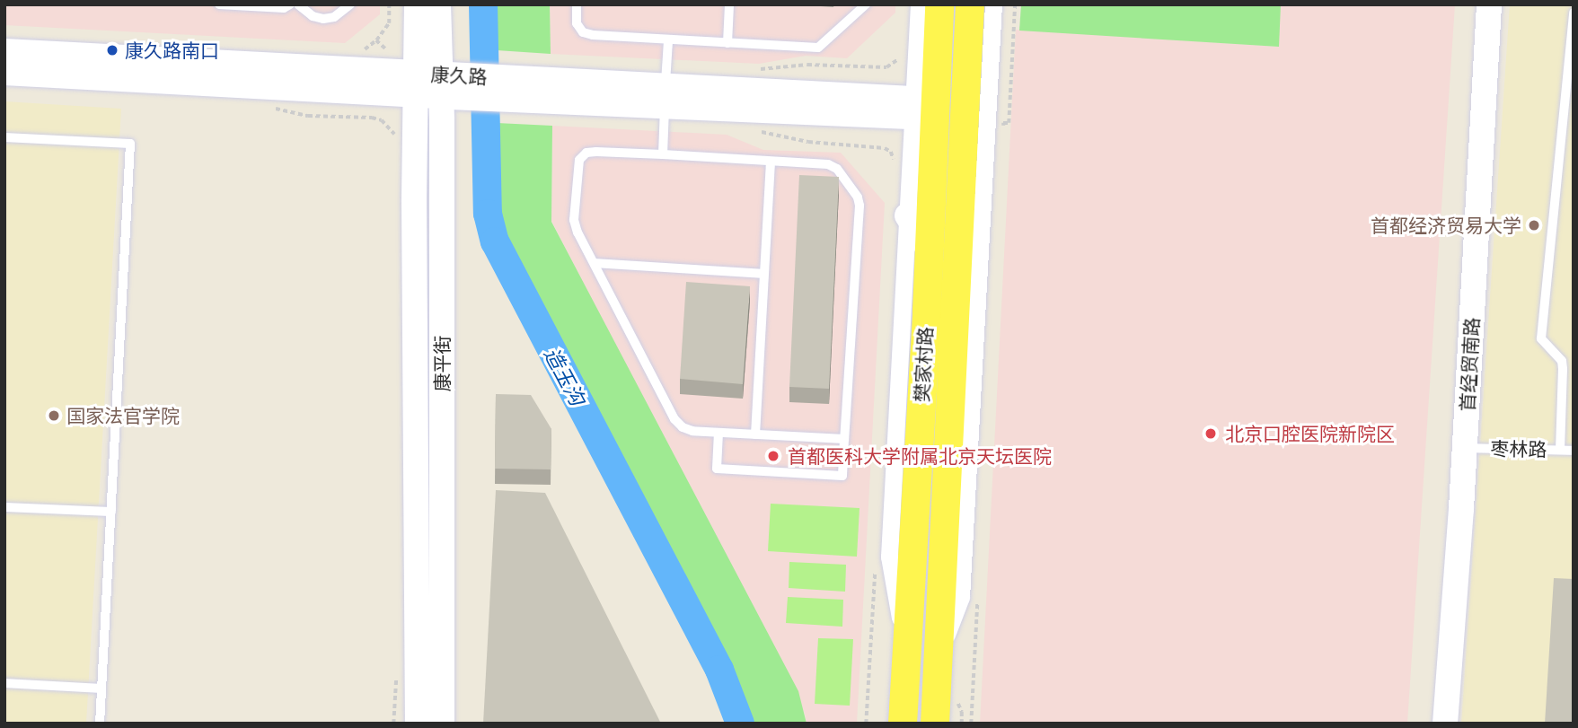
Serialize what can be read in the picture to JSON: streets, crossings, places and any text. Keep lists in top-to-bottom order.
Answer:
{
  "streets": {
    "main road": ["樊家村路"],
    "street": ["康久路", "康平街", "首经贸南路"],
    "lane": ["枣林路"]
  },
  "crossings": [
    ["康久路", "康平街"],
    ["首经贸南路", "枣林路"]
  ],
  "water": ["造玉沟"],
  "places": [
    "康久路南口",
    "首都经济贸易大学",
    "国家法官学院",
    "北京口腔医院新院区",
    "首都医科大学附属北京天坛医院"
  ]
}
